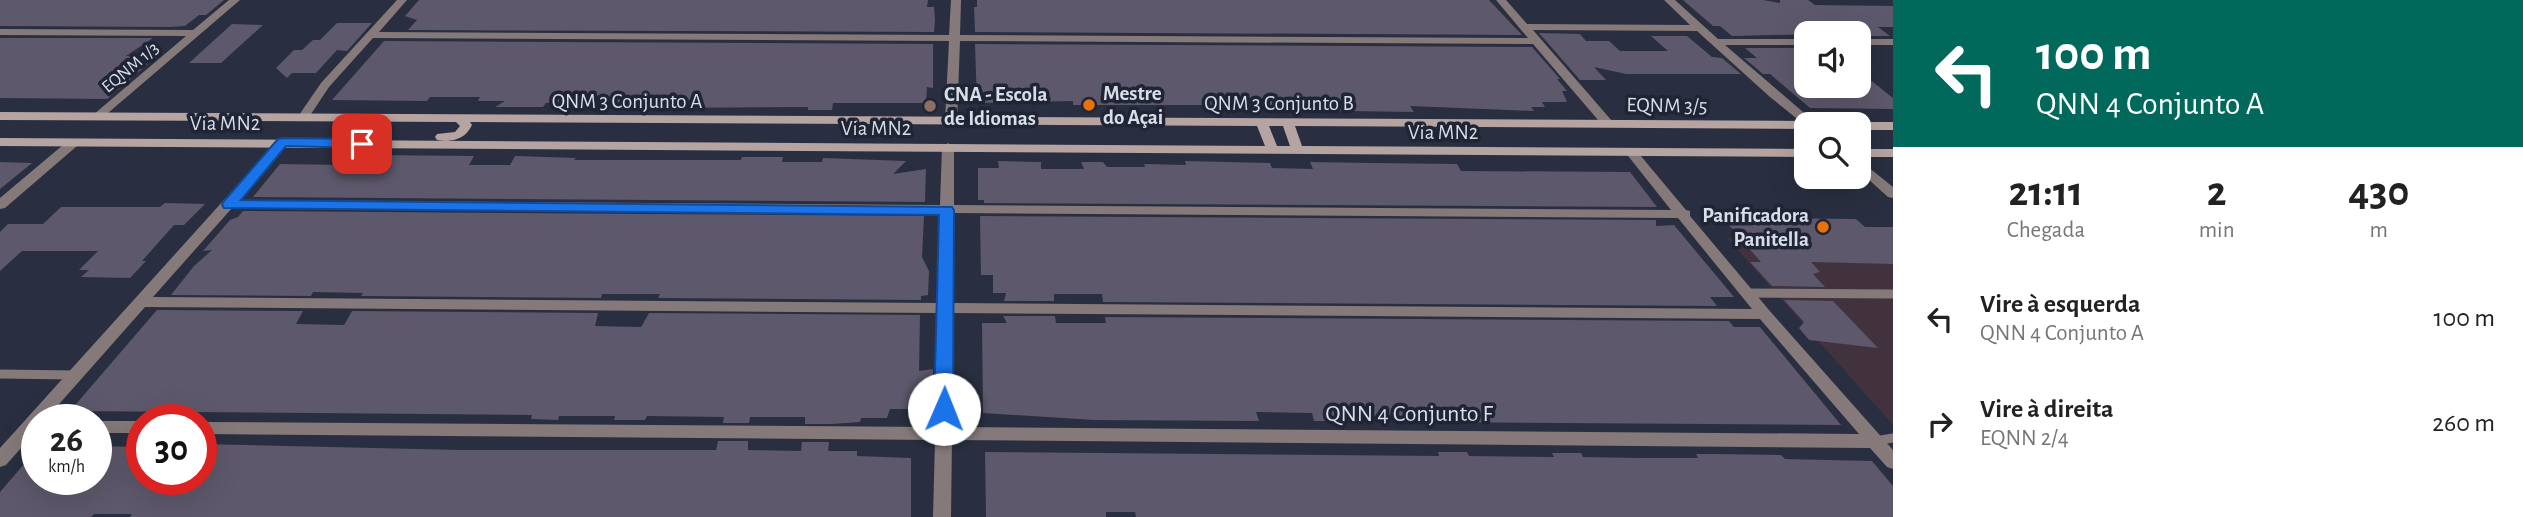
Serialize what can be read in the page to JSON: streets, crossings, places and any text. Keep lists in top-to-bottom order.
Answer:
{
  "streets": {
    "main road": [
      "EQNM 1/3",
      "QNM 3 Conjunto A",
      "QNM 3 Conjunto B",
      "EQNM 3/5",
      "Via MN2"
    ],
    "street": ["QNN 4 Conjunto F"]
  },
  "crossings": [
    ["EQNM 1/3", "QNM 3 Conjunto A"],
    ["QNM 3 Conjunto A", "QNM 3 Conjunto B"],
    ["QNM 3 Conjunto B", "EQNM 3/5"]
  ],
  "places": ["Mestre do Açai", "CNA - Escola de Idiomas", "Panificadora Panitella"],
  "page": {
    "turn": ["100 m", "QNN 4 Conjunto A"],
    "eta": [
      "21:11",
      "Chegada",
      "2",
      "min",
      "430",
      "m"
    ],
    "list": [
      {
        "name": "Vire à esquerda",
        "note": "QNN 4 Conjunto A",
        "value": "100 m"
      },
      {
        "name": "Vire à direita",
        "note": "EQNN 2/4",
        "value": "260 m"
      }
    ],
    "speed": "26 km/h",
    "limit": "30"
  }
}
